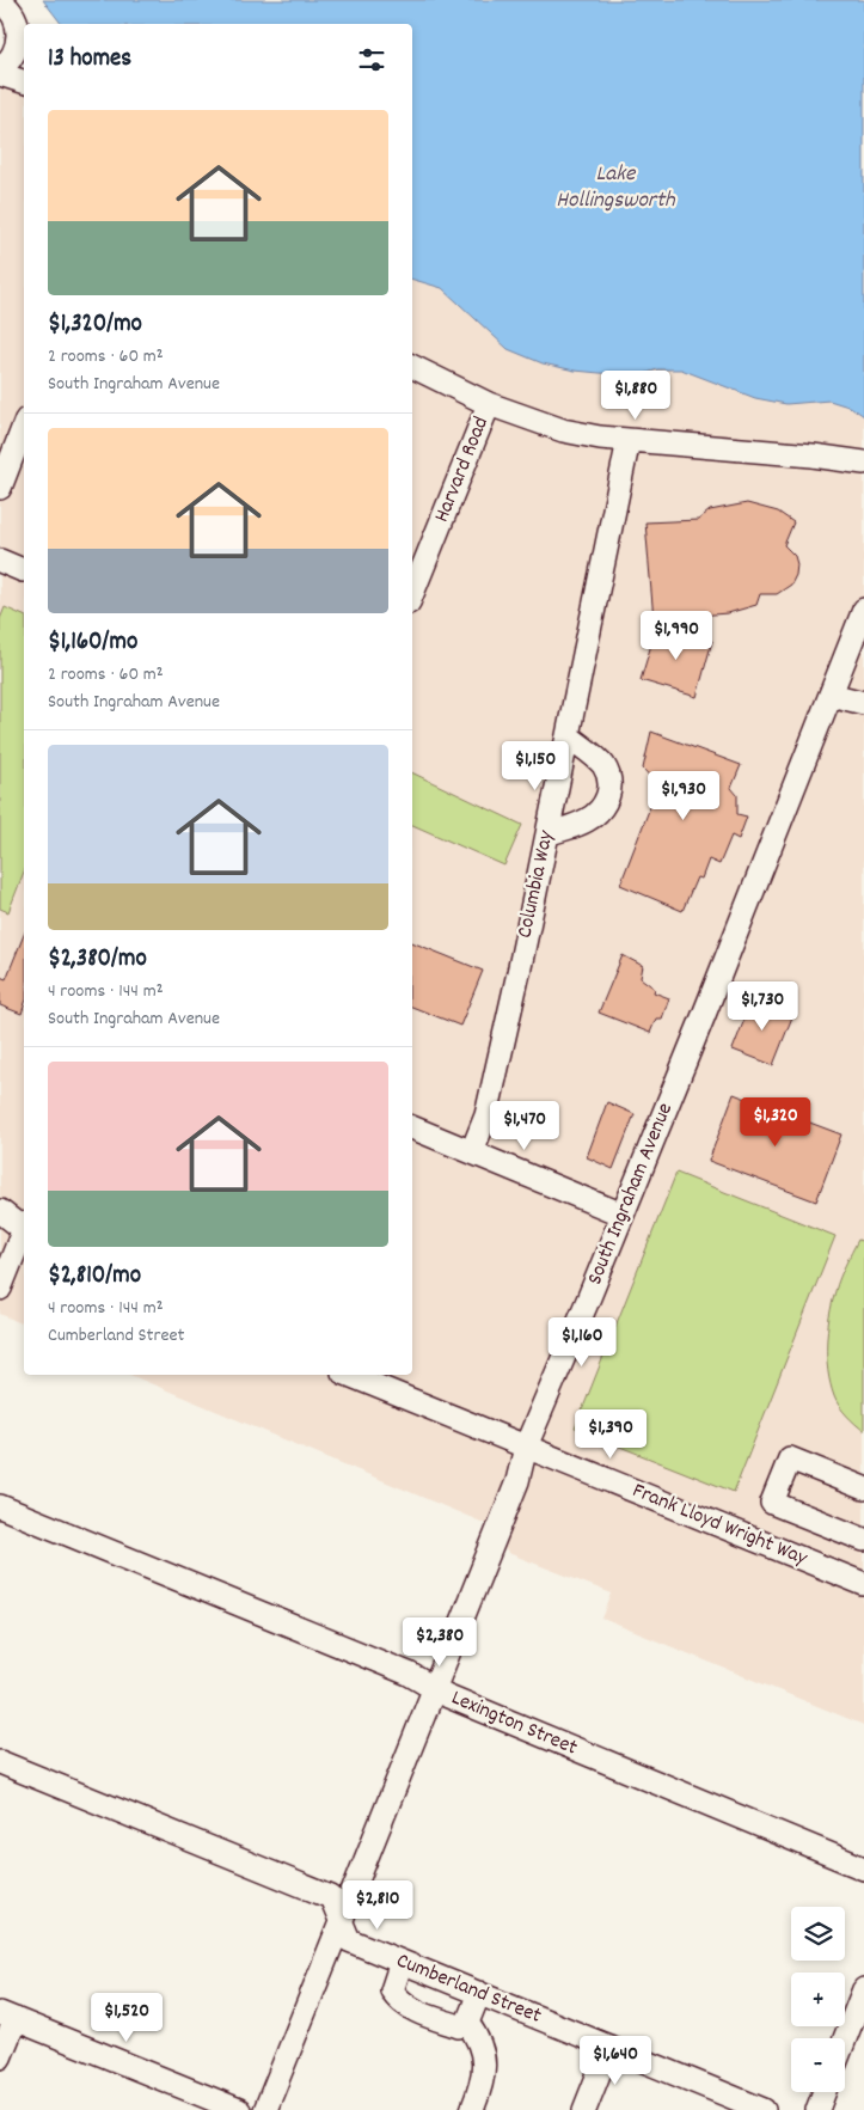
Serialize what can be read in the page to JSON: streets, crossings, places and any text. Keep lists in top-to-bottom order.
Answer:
{
  "streets": {
    "street": [
      "Harvard Road",
      "Columbia Way",
      "South Ingraham Avenue",
      "Frank Lloyd Wright Way",
      "Lexington Street",
      "Cumberland Street"
    ]
  },
  "crossings": [
    ["South Ingraham Avenue", "Frank Lloyd Wright Way"],
    ["South Ingraham Avenue", "Lexington Street"],
    ["South Ingraham Avenue", "Cumberland Street"]
  ],
  "water": ["Lake Hollingsworth"],
  "page": {
    "heading": "13 homes",
    "list": [
      {
        "name": "$1,320/mo",
        "note": "2 rooms · 60 m² · South Ingraham Avenue"
      },
      {
        "name": "$1,160/mo",
        "note": "2 rooms · 60 m² · South Ingraham Avenue"
      },
      {
        "name": "$2,380/mo",
        "note": "4 rooms · 144 m² · South Ingraham Avenue"
      },
      {
        "name": "$2,810/mo",
        "note": "4 rooms · 144 m² · Cumberland Street"
      }
    ],
    "price": [
      "$1,880",
      "$1,990",
      "$1,150",
      "$1,930",
      "$1,730",
      "$1,320",
      "$1,470",
      "$1,160",
      "$1,390",
      "$2,380",
      "$2,810",
      "$1,520",
      "$1,640"
    ],
    "map_buttons": ["+", "−"]
  }
}
